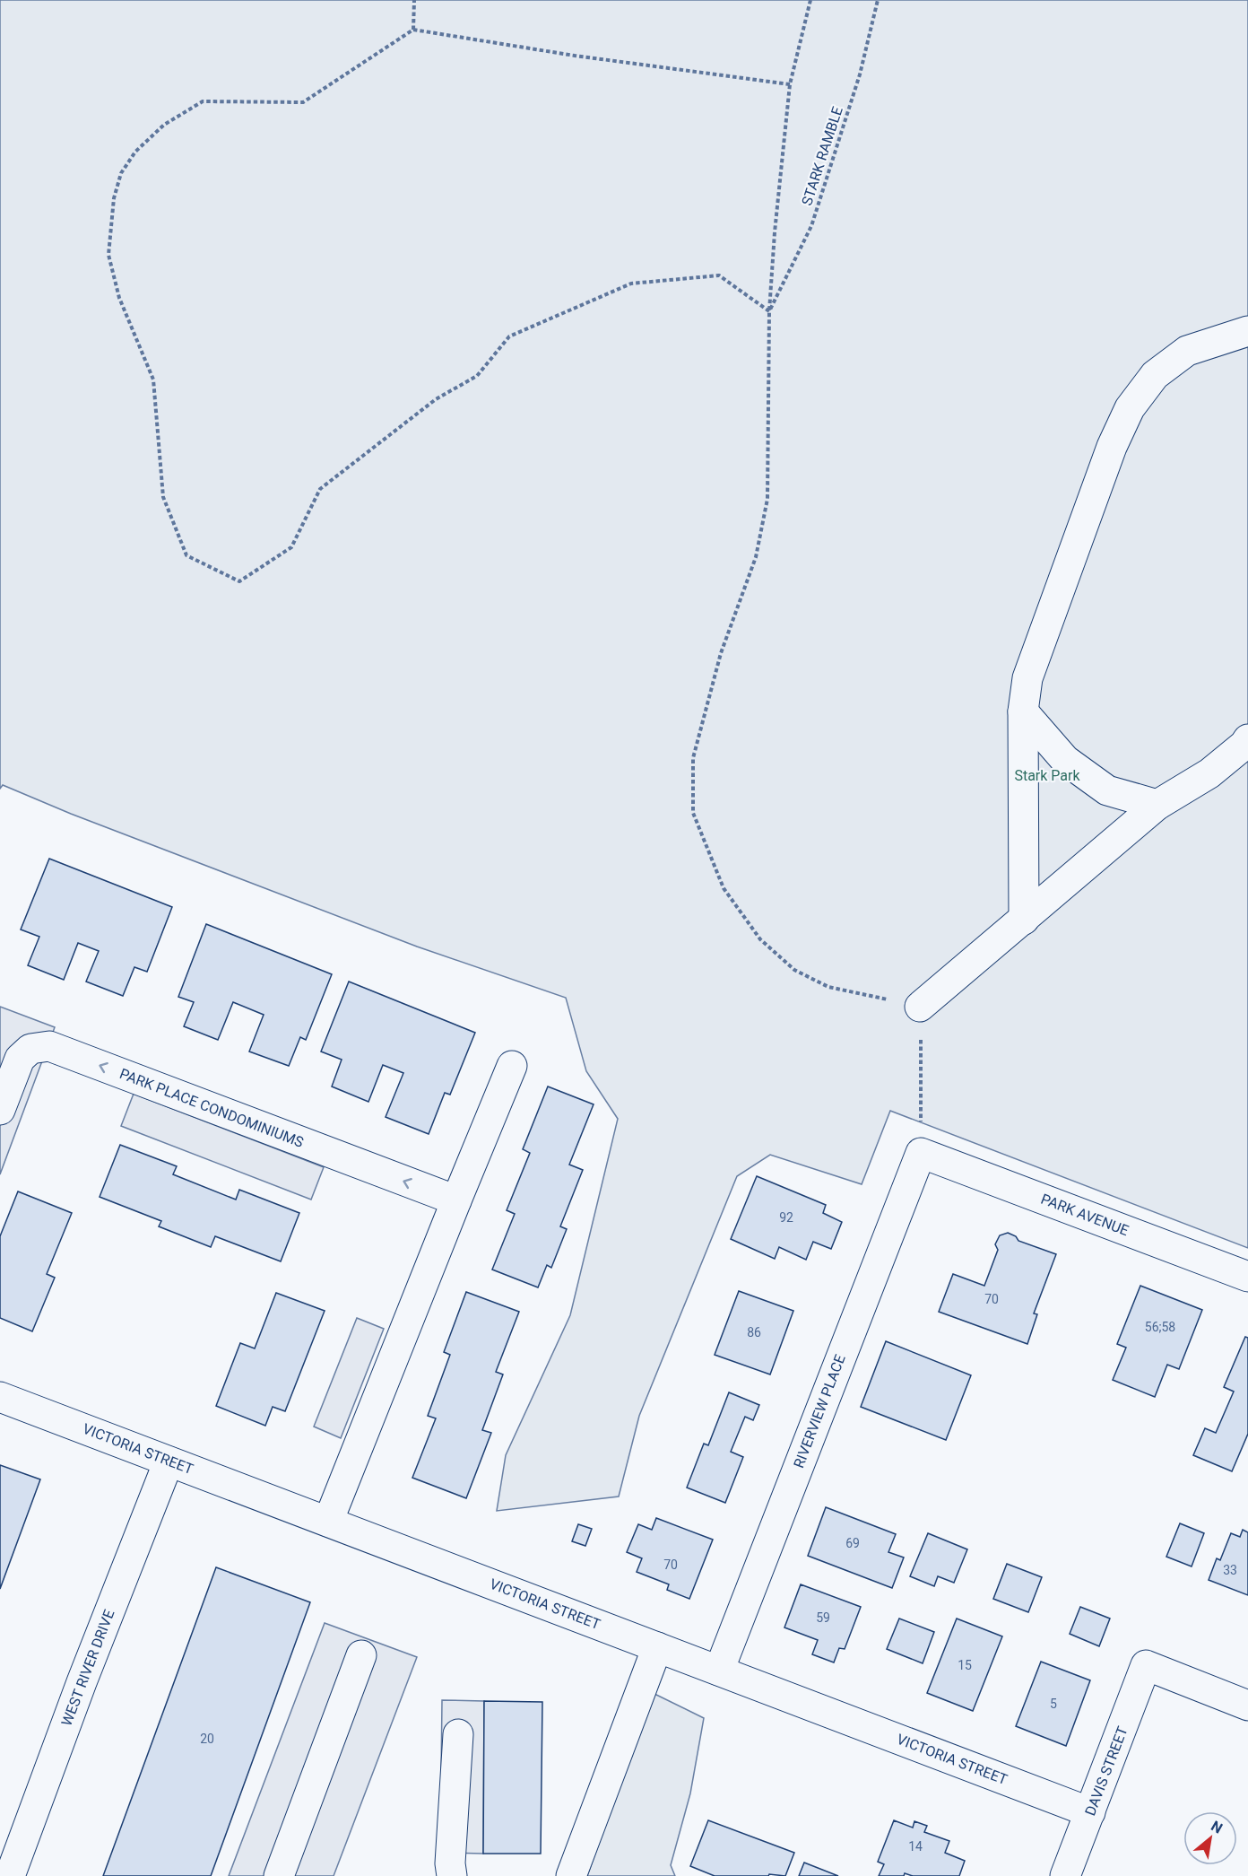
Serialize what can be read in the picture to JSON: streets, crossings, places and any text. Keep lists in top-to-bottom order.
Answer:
{
  "streets": {
    "street": [
      "PARK PLACE CONDOMINIUMS",
      "PARK AVENUE",
      "RIVERVIEW PLACE",
      "VICTORIA STREET",
      "WEST RIVER DRIVE",
      "DAVIS STREET"
    ],
    "path": ["STARK RAMBLE"]
  },
  "crossings": [
    ["PARK AVENUE", "RIVERVIEW PLACE"],
    ["RIVERVIEW PLACE", "VICTORIA STREET"],
    ["VICTORIA STREET", "WEST RIVER DRIVE"],
    ["VICTORIA STREET", "DAVIS STREET"]
  ],
  "one_way": ["PARK PLACE CONDOMINIUMS"],
  "parks": ["Stark Park"],
  "house_numbers": [
    "92",
    "70",
    "56;58",
    "86",
    "69",
    "70",
    "33",
    "59",
    "15",
    "5",
    "20",
    "14"
  ],
  "north": "top right"
}
